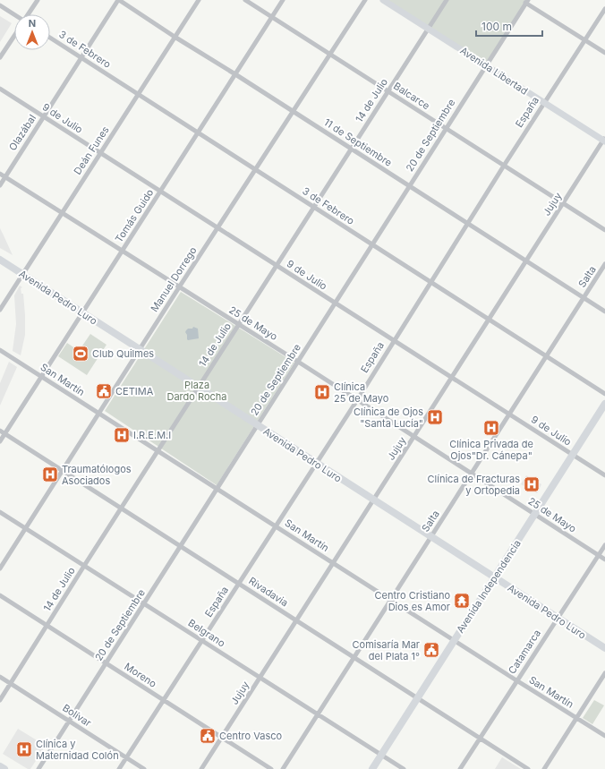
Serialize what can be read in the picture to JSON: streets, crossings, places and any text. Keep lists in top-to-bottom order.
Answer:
{
  "streets": {
    "main road": ["Avenida Libertad", "Avenida Pedro Luro", "Avenida Independencia"],
    "street": [
      "3 de Febrero",
      "Balcarce",
      "14 de Julio",
      "España",
      "9 de Julio",
      "Olazábal",
      "20 de Septiembre",
      "11 de Septiembre",
      "Deán Funes",
      "Jujuy",
      "Tomás Guido",
      "Salta",
      "Manuel Dorrego",
      "25 de Mayo",
      "San Martín",
      "Rivadavia",
      "Belgrano",
      "Catamarca",
      "Moreno",
      "Bolívar"
    ]
  },
  "crossings": [
    ["3 de Febrero", "14 de Julio"],
    ["3 de Febrero", "España"],
    ["3 de Febrero", "Olazábal"],
    ["3 de Febrero", "20 de Septiembre"],
    ["3 de Febrero", "Deán Funes"],
    ["3 de Febrero", "Jujuy"],
    ["3 de Febrero", "Tomás Guido"],
    ["3 de Febrero", "Salta"],
    ["3 de Febrero", "Manuel Dorrego"],
    ["Avenida Libertad", "14 de Julio"],
    ["Avenida Libertad", "España"],
    ["Avenida Libertad", "20 de Septiembre"],
    ["Avenida Libertad", "Jujuy"],
    ["Balcarce", "14 de Julio"],
    ["Balcarce", "España"],
    ["Balcarce", "20 de Septiembre"],
    ["Balcarce", "Jujuy"],
    ["Balcarce", "Tomás Guido"],
    ["Balcarce", "Manuel Dorrego"],
    ["14 de Julio", "9 de Julio"],
    ["14 de Julio", "11 de Septiembre"],
    ["14 de Julio", "Avenida Pedro Luro"],
    ["14 de Julio", "25 de Mayo"],
    ["14 de Julio", "San Martín"],
    ["14 de Julio", "Rivadavia"],
    ["14 de Julio", "Belgrano"],
    ["14 de Julio", "Moreno"],
    ["14 de Julio", "Bolívar"],
    ["España", "9 de Julio"],
    ["España", "11 de Septiembre"],
    ["España", "Avenida Pedro Luro"],
    ["España", "25 de Mayo"],
    ["España", "San Martín"],
    ["España", "Rivadavia"],
    ["España", "Belgrano"],
    ["España", "Moreno"],
    ["España", "Bolívar"],
    ["9 de Julio", "Olazábal"],
    ["9 de Julio", "20 de Septiembre"],
    ["9 de Julio", "Deán Funes"],
    ["9 de Julio", "Jujuy"],
    ["9 de Julio", "Tomás Guido"],
    ["9 de Julio", "Salta"],
    ["9 de Julio", "Manuel Dorrego"],
    ["9 de Julio", "Avenida Independencia"],
    ["Olazábal", "11 de Septiembre"],
    ["Olazábal", "25 de Mayo"],
    ["20 de Septiembre", "11 de Septiembre"],
    ["20 de Septiembre", "Avenida Pedro Luro"],
    ["20 de Septiembre", "25 de Mayo"],
    ["20 de Septiembre", "San Martín"],
    ["20 de Septiembre", "Rivadavia"],
    ["20 de Septiembre", "Belgrano"],
    ["20 de Septiembre", "Moreno"],
    ["20 de Septiembre", "Bolívar"],
    ["11 de Septiembre", "Deán Funes"],
    ["11 de Septiembre", "Jujuy"],
    ["11 de Septiembre", "Tomás Guido"],
    ["11 de Septiembre", "Salta"],
    ["11 de Septiembre", "Manuel Dorrego"],
    ["Deán Funes", "Avenida Pedro Luro"],
    ["Deán Funes", "25 de Mayo"],
    ["Jujuy", "Avenida Pedro Luro"],
    ["Jujuy", "25 de Mayo"],
    ["Jujuy", "San Martín"],
    ["Jujuy", "Rivadavia"],
    ["Jujuy", "Belgrano"],
    ["Jujuy", "Moreno"],
    ["Tomás Guido", "Avenida Pedro Luro"],
    ["Tomás Guido", "25 de Mayo"],
    ["Tomás Guido", "San Martín"],
    ["Tomás Guido", "Rivadavia"],
    ["Salta", "Avenida Pedro Luro"],
    ["Salta", "25 de Mayo"],
    ["Salta", "San Martín"],
    ["Salta", "Rivadavia"],
    ["Salta", "Belgrano"],
    ["Manuel Dorrego", "Avenida Pedro Luro"],
    ["Manuel Dorrego", "25 de Mayo"],
    ["Manuel Dorrego", "San Martín"],
    ["Manuel Dorrego", "Rivadavia"],
    ["Manuel Dorrego", "Belgrano"],
    ["Avenida Pedro Luro", "Avenida Independencia"],
    ["Avenida Pedro Luro", "Catamarca"],
    ["25 de Mayo", "Avenida Independencia"],
    ["25 de Mayo", "Catamarca"],
    ["San Martín", "Avenida Independencia"],
    ["San Martín", "Catamarca"],
    ["Avenida Independencia", "Rivadavia"],
    ["Avenida Independencia", "Belgrano"],
    ["Rivadavia", "Catamarca"]
  ],
  "parks": ["Plaza Dardo Rocha"],
  "places": {
    "sports": ["Club Quilmes"],
    "public building": ["CETIMA", "Comisaría Mar del Plata 1°", "Centro Vasco"],
    "hospital": [
      "Clínica 25 de Mayo",
      "Clínica de Ojos \"Santa Lucía\"",
      "Clínica Privada de Ojos\"Dr. Cánepa\"",
      "I.R.E.M.I",
      "Traumatólogos Asociados",
      "Clínica de Fracturas y Ortopedia",
      "Clínica y Maternidad Colón"
    ],
    "temple": ["Centro Cristiano Dios es Amor"]
  },
  "scale_bar": "100 m",
  "north": "top"
}
